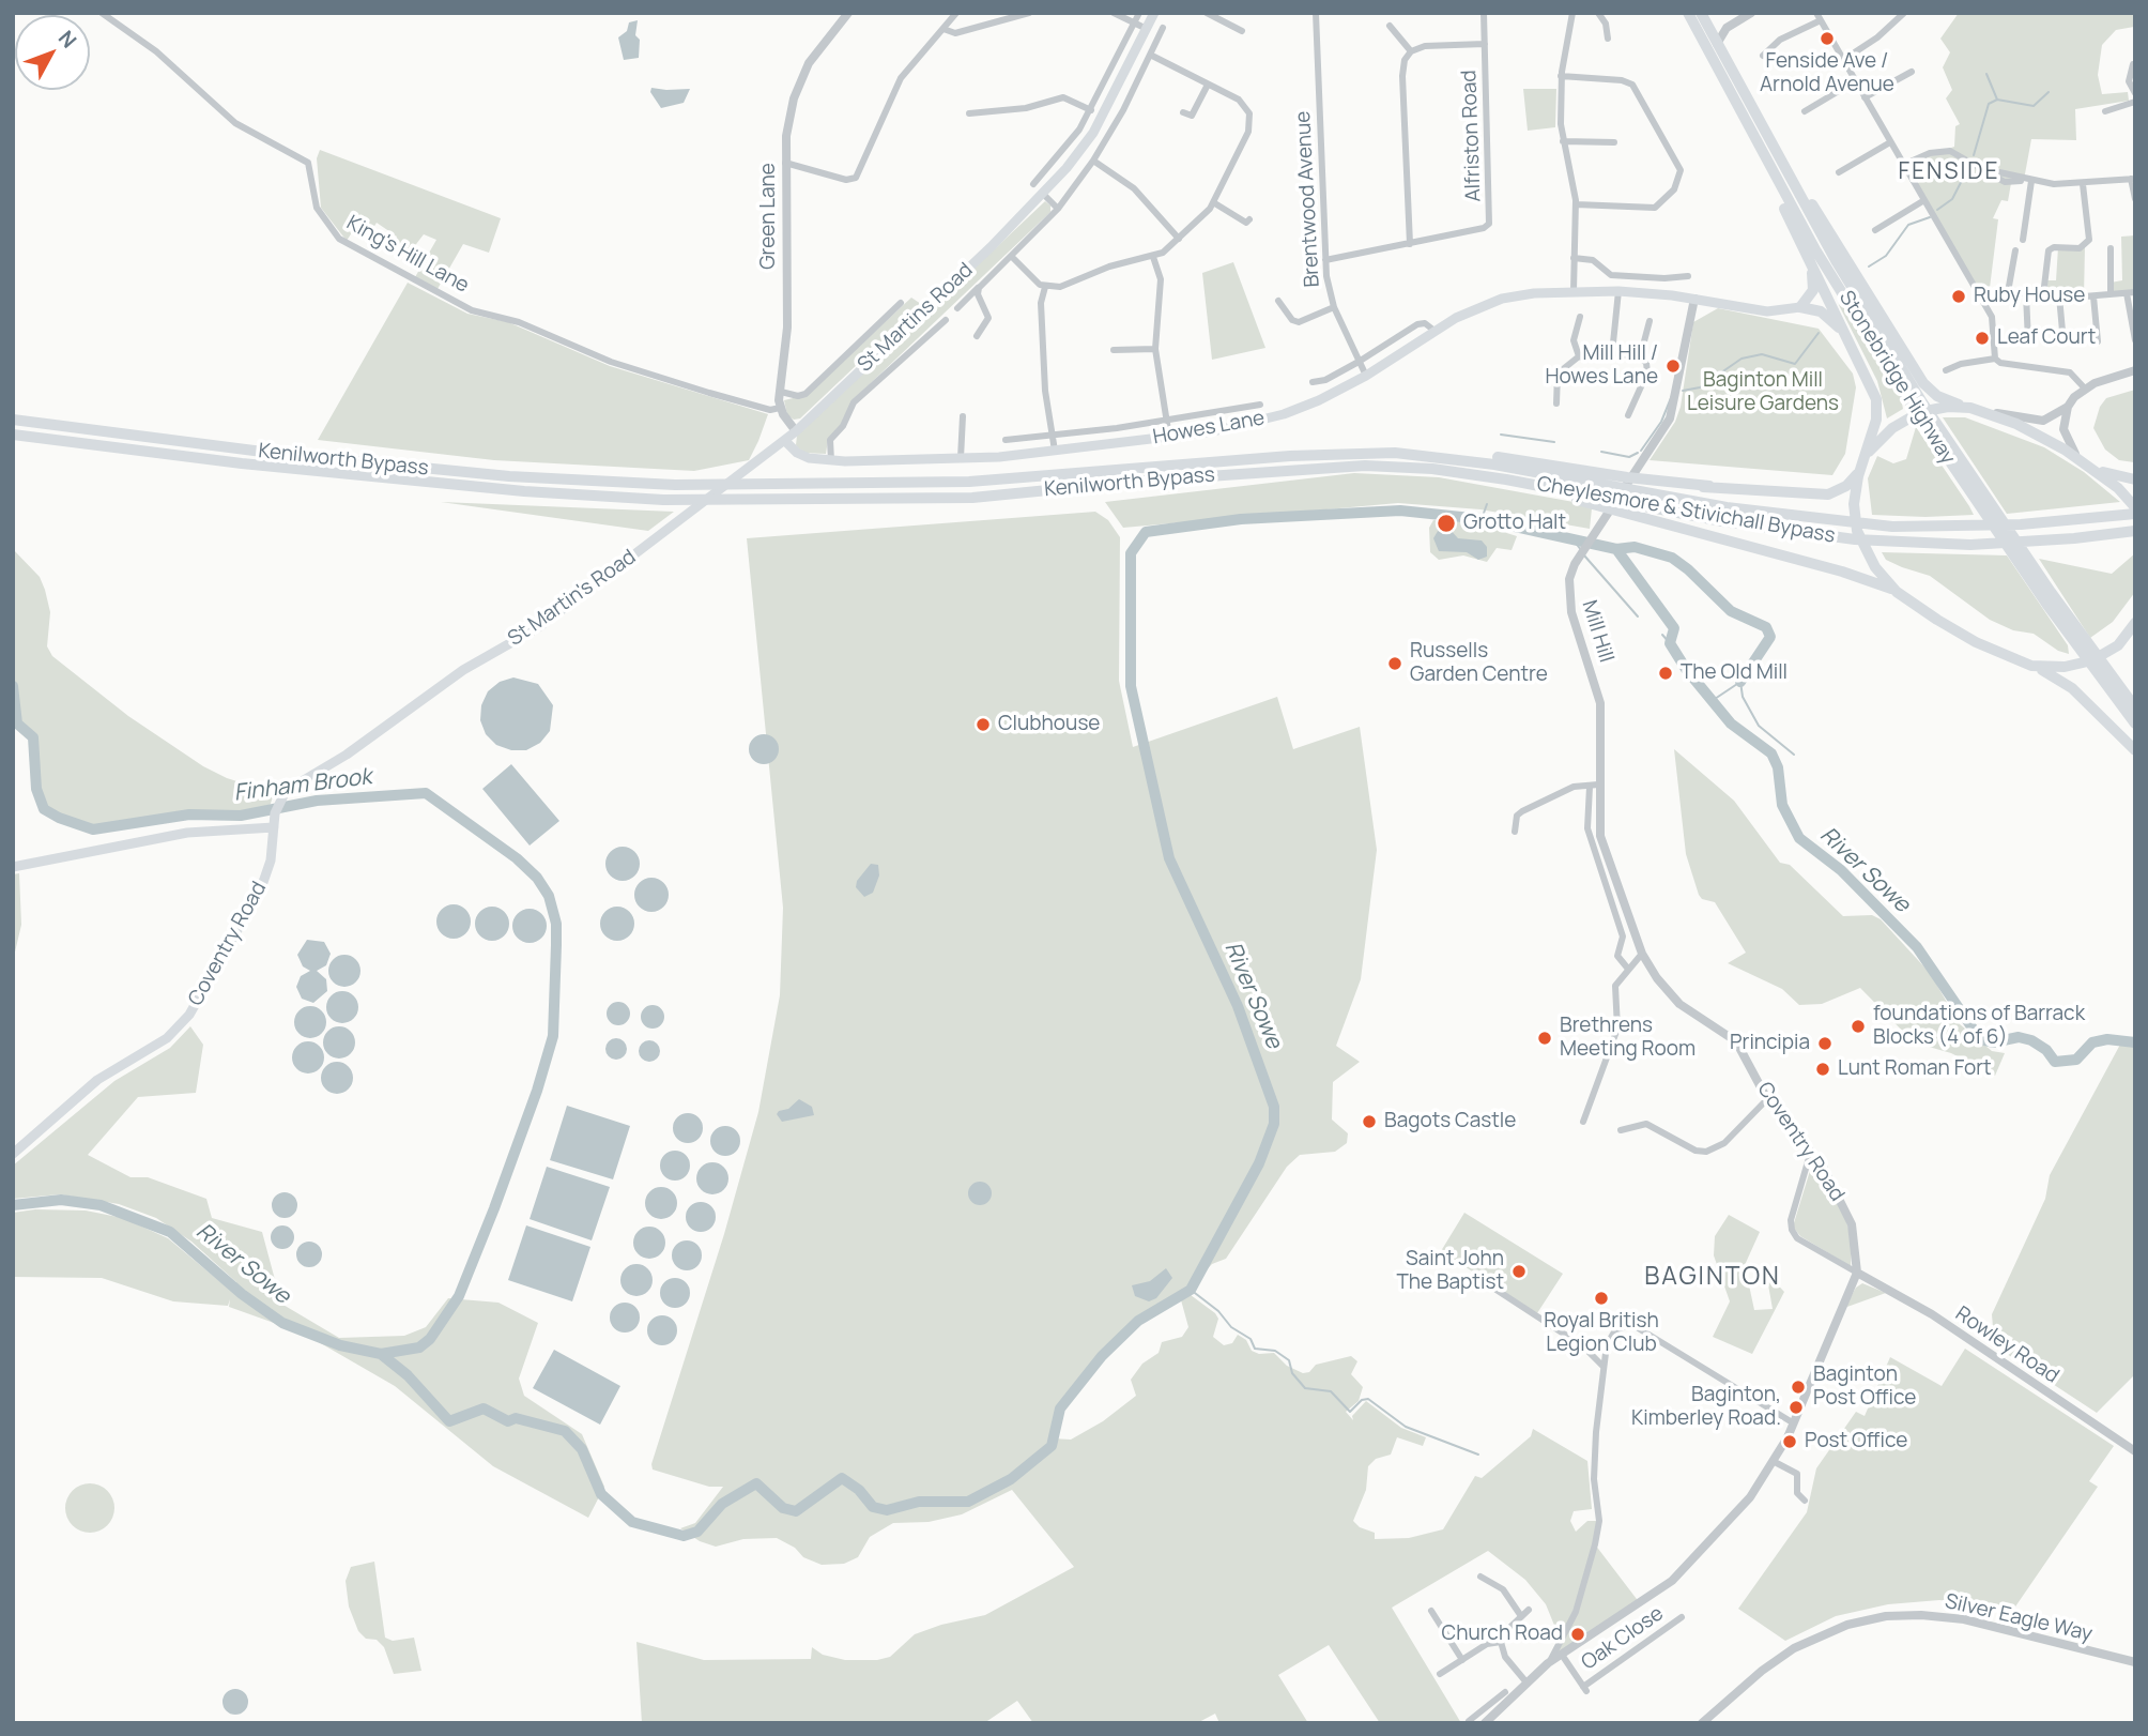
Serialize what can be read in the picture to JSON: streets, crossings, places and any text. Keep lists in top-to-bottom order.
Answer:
{
  "streets": {
    "highway": ["Stonebridge Highway", "Kenilworth Bypass", "Cheylesmore & Stivichall Bypass"],
    "main road": [
      "St Martins Road",
      "Howes Lane",
      "St Martin's Road",
      "Coventry Road"
    ],
    "street": [
      "Alfriston Road",
      "Brentwood Avenue",
      "Green Lane",
      "King's Hill Lane",
      "Mill Hill",
      "Rowley Road",
      "Silver Eagle Way",
      "Oak Close"
    ]
  },
  "crossings": [
    ["Alfriston Road", "Brentwood Avenue"],
    ["Brentwood Avenue", "Howes Lane"],
    ["Green Lane", "King's Hill Lane"],
    ["St Martins Road", "Howes Lane"],
    ["St Martins Road", "St Martin's Road"],
    ["Howes Lane", "St Martin's Road"],
    ["Howes Lane", "Mill Hill"],
    ["Kenilworth Bypass", "Cheylesmore & Stivichall Bypass"],
    ["St Martin's Road", "Coventry Road"],
    ["Mill Hill", "Coventry Road"],
    ["Coventry Road", "Rowley Road"]
  ],
  "districts": ["FENSIDE", "BAGINTON"],
  "water": ["Finham Brook", "River Sowe"],
  "parks": ["Baginton Mill Leisure Gardens"],
  "places": [
    "Fenside Ave / Arnold Avenue",
    "Ruby House",
    "Leaf Court",
    "Mill Hill / Howes Lane",
    "Grotto Halt",
    "Russells Garden Centre",
    "The Old Mill",
    "Clubhouse",
    "foundations of Barrack Blocks (4 of 6)",
    "Brethrens Meeting Room",
    "Principia",
    "Lunt Roman Fort",
    "Bagots Castle",
    "Saint John The Baptist",
    "Royal British Legion Club",
    "Baginton Post Office",
    "Baginton, Kimberley Road.",
    "Post Office",
    "Church Road"
  ],
  "north": "top right"
}
